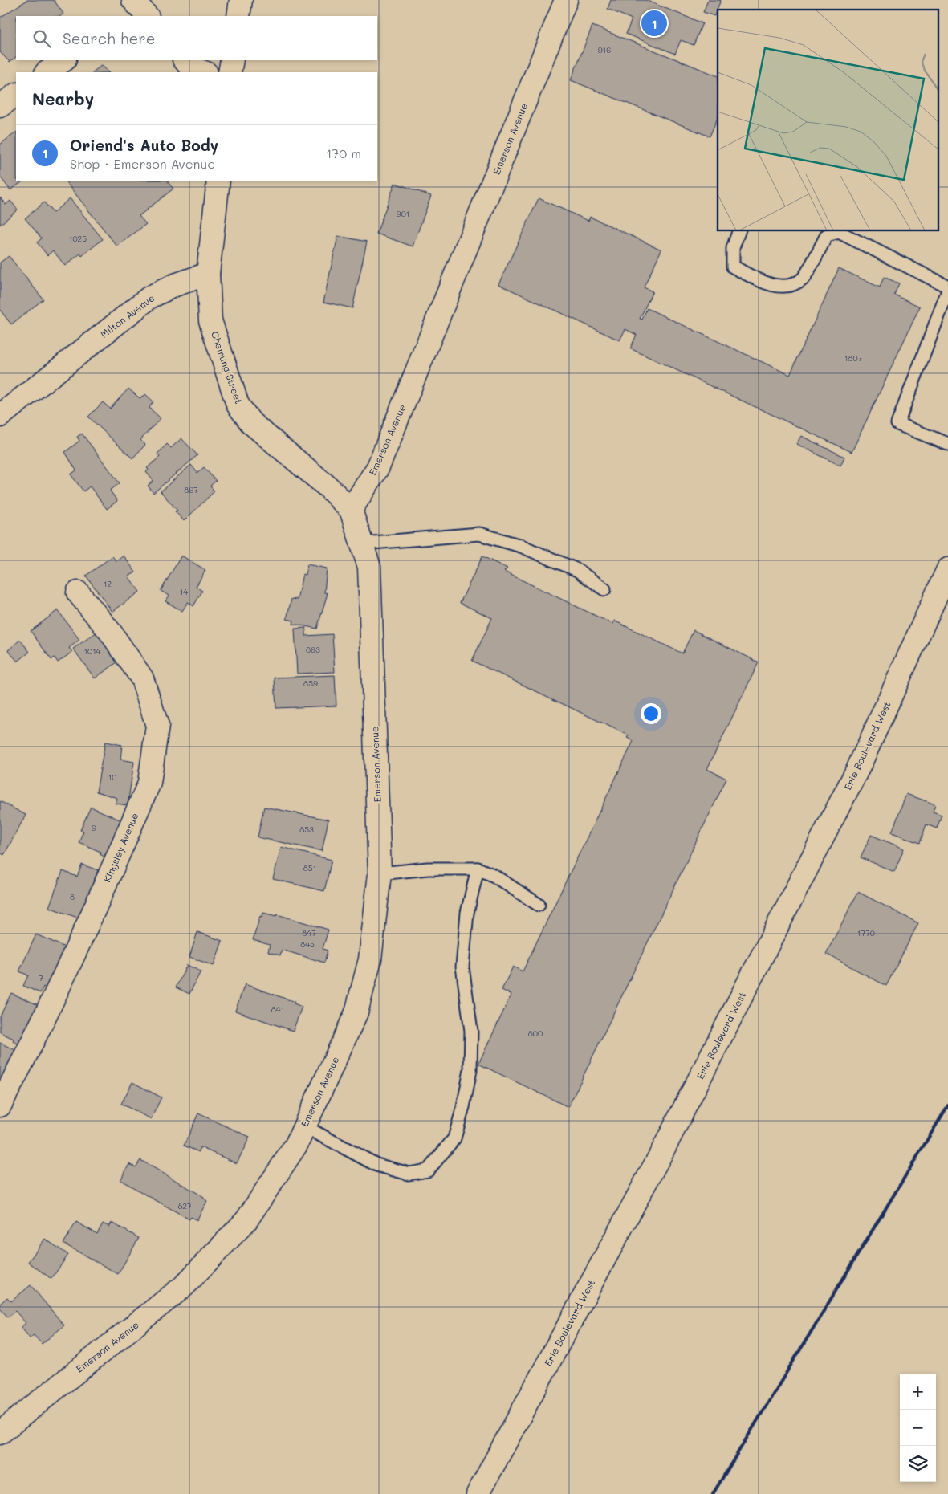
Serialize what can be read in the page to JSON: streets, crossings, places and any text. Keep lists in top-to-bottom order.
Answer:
{
  "streets": {
    "street": [
      "Emerson Avenue",
      "Milton Avenue",
      "Chemung Street",
      "Erie Boulevard West",
      "Kingsley Avenue"
    ]
  },
  "crossings": [
    ["Emerson Avenue", "Chemung Street"],
    ["Milton Avenue", "Chemung Street"]
  ],
  "house_numbers": [
    "916",
    "901",
    "1025",
    "1807",
    "867",
    "12",
    "14",
    "863",
    "1014",
    "859",
    "10",
    "9",
    "853",
    "851",
    "8",
    "847",
    "1770",
    "845",
    "7",
    "841",
    "800",
    "827"
  ],
  "page": {
    "pins": "1",
    "search": "Search here",
    "heading": "Nearby",
    "list": [
      {
        "mark": "1",
        "name": "Oriend's Auto Body",
        "note": "Shop · Emerson Avenue",
        "value": "170 m"
      }
    ],
    "map_buttons": ["+", "−"]
  }
}
